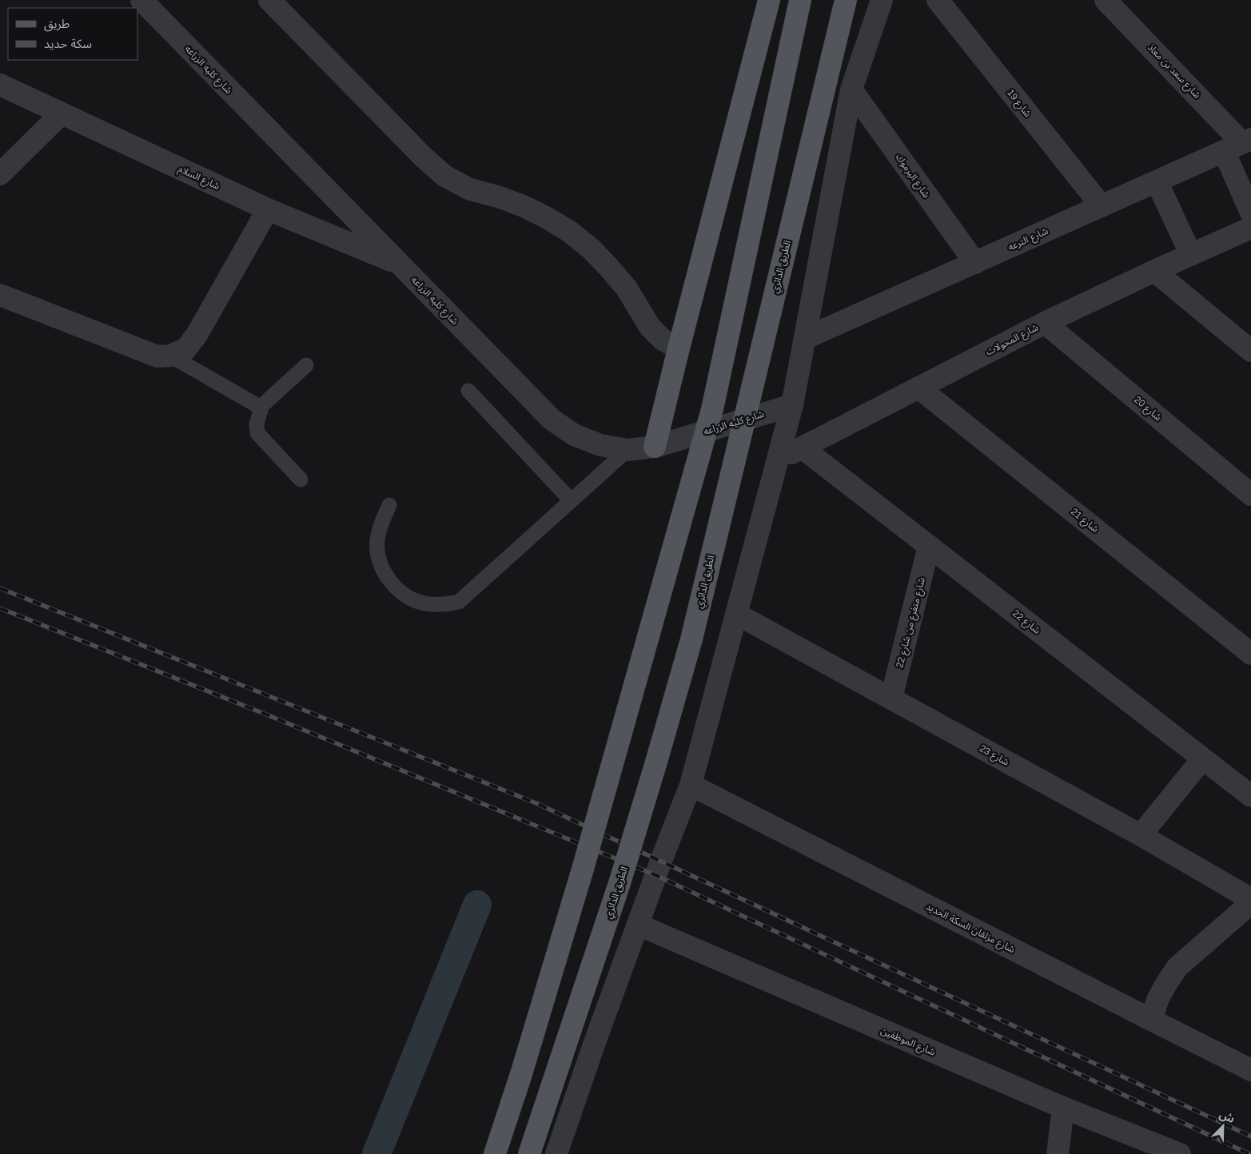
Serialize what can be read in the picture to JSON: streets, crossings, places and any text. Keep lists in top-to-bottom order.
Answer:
{
  "streets": {
    "main road": ["الطريق الدائري"],
    "street": [
      "شارع كليه الزراعه",
      "شارع سعد بن معاذ",
      "شارع 19",
      "شارع اليرموك",
      "شارع السلام",
      "شارع الترعه",
      "شارع المحولات",
      "شارع 20",
      "شارع 21",
      "شارع 22",
      "شارع متفرع من شارع 22",
      "شارع 23",
      "شارع مزلقان السكة الحديد",
      "شارع الموظفين"
    ]
  },
  "crossings": [
    ["شارع كليه الزراعه", "شارع السلام"],
    ["شارع سعد بن معاذ", "شارع الترعه"],
    ["شارع 19", "شارع الترعه"],
    ["شارع اليرموك", "شارع الترعه"],
    ["شارع المحولات", "شارع 20"],
    ["شارع المحولات", "شارع 21"],
    ["شارع المحولات", "شارع 22"],
    ["شارع 22", "شارع متفرع من شارع 22"],
    ["شارع متفرع من شارع 22", "شارع 23"]
  ],
  "legend": ["طريق", "سكة حديد"],
  "north": "top right"
}
